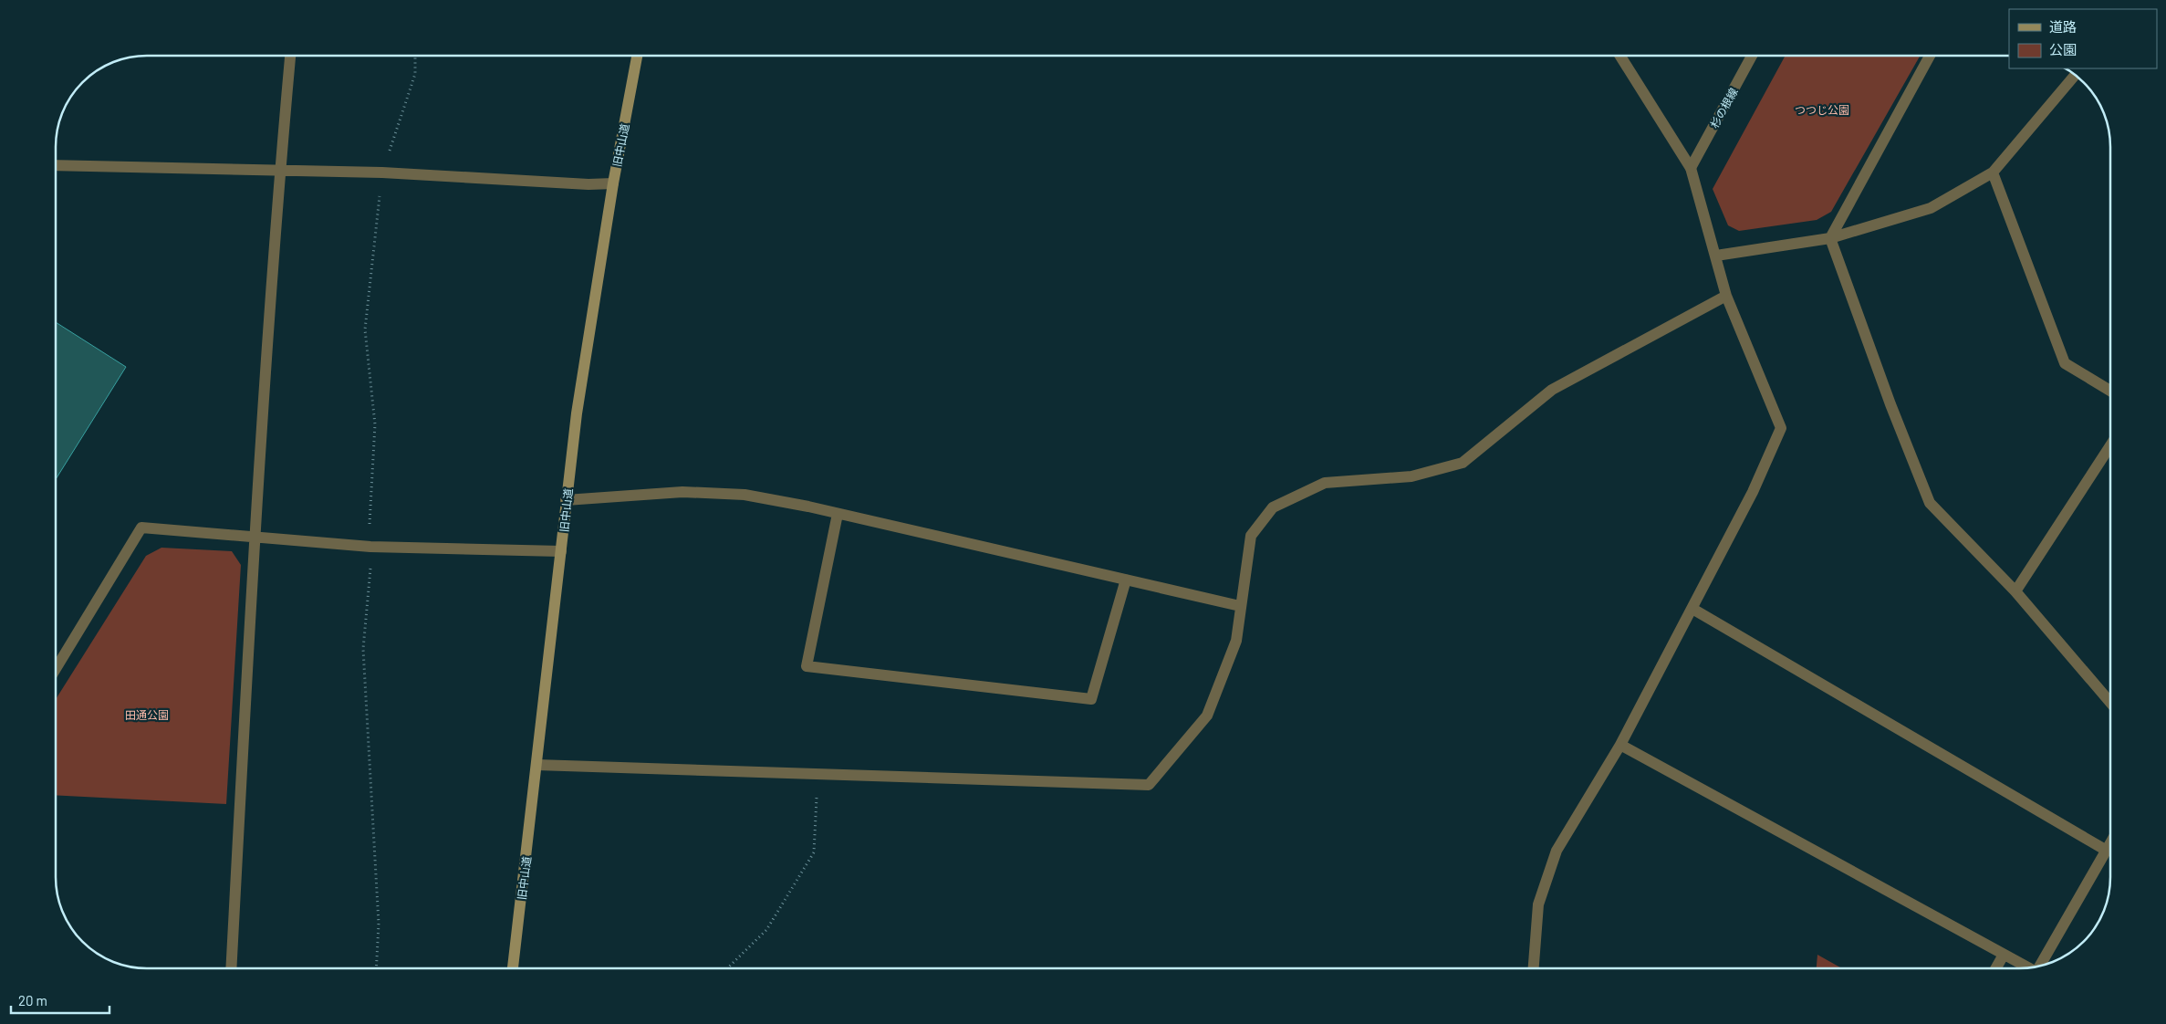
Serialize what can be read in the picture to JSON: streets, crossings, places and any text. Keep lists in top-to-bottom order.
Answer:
{
  "streets": {
    "main road": ["旧中山道"],
    "street": ["杉の根線"]
  },
  "parks": ["つつじ公園", "田通公園"],
  "legend": ["道路", "公園"],
  "scale_bar": "20 m"
}
